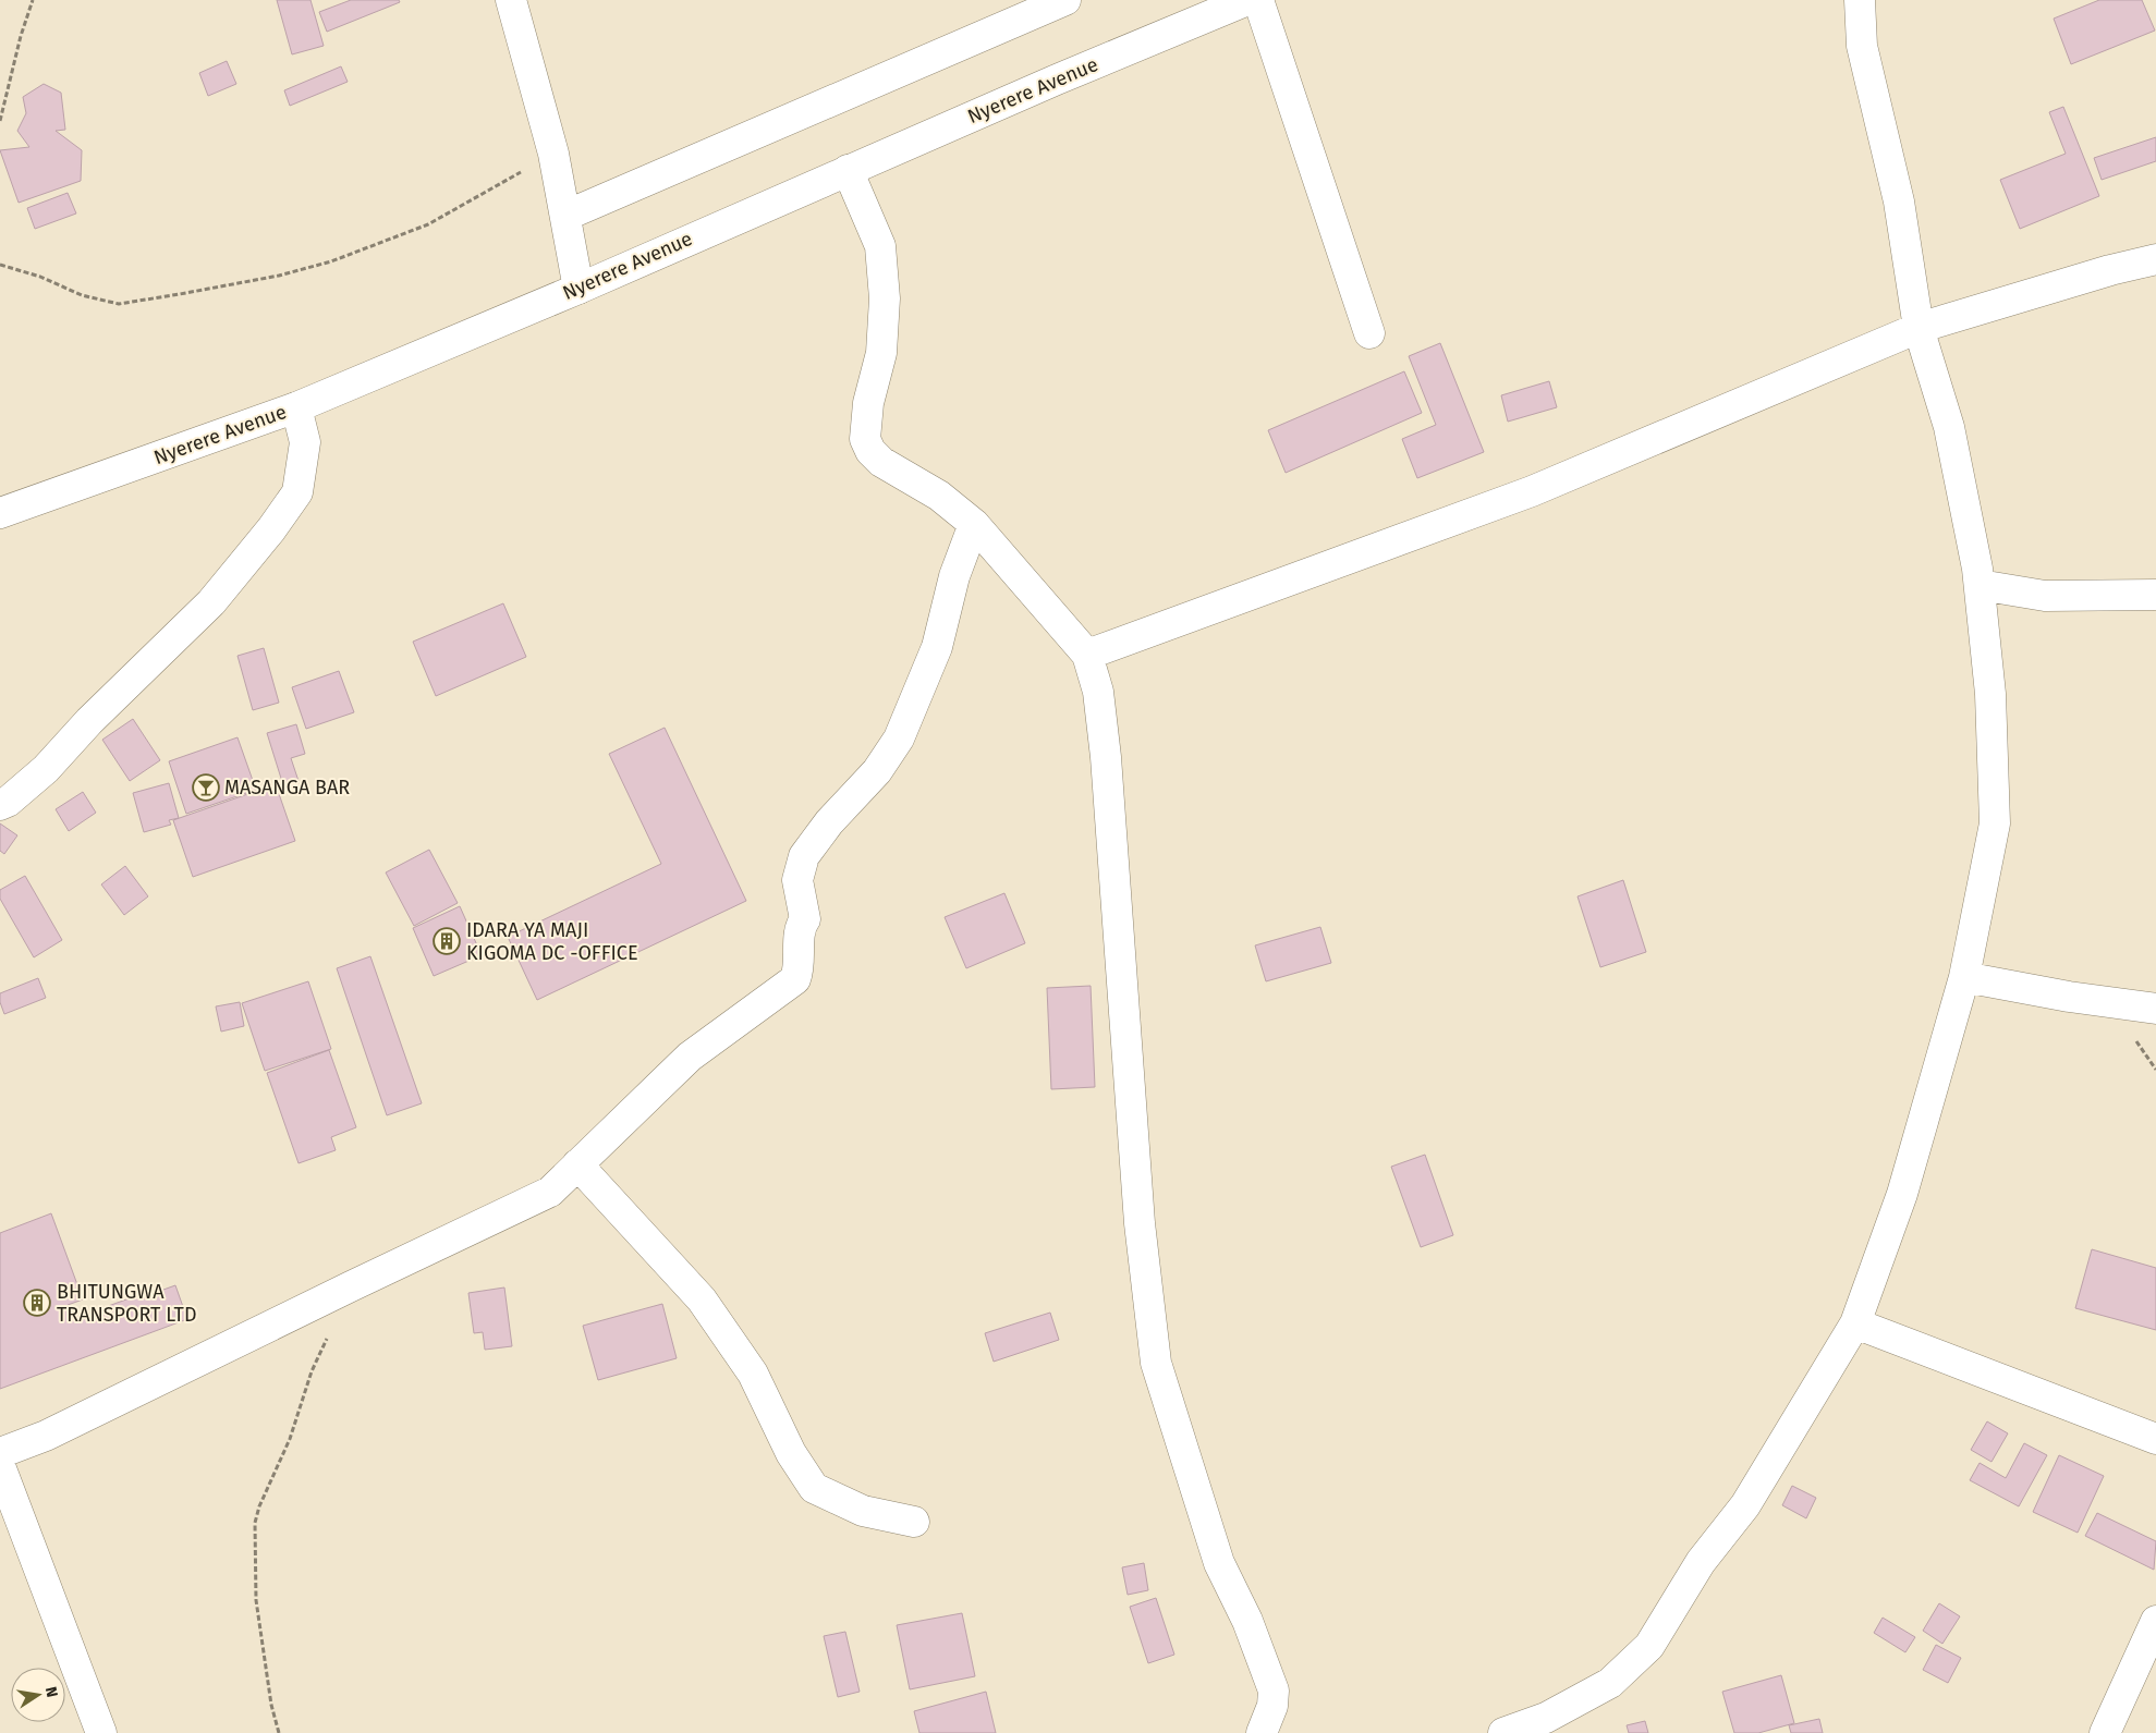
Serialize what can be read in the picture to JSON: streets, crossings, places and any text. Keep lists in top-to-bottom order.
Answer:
{
  "streets": {
    "street": ["Nyerere Avenue"]
  },
  "places": {
    "bar": ["MASANGA BAR"],
    "building": ["IDARA YA MAJI KIGOMA DC -OFFICE", "BHITUNGWA TRANSPORT LTD"]
  },
  "north": "right"
}
